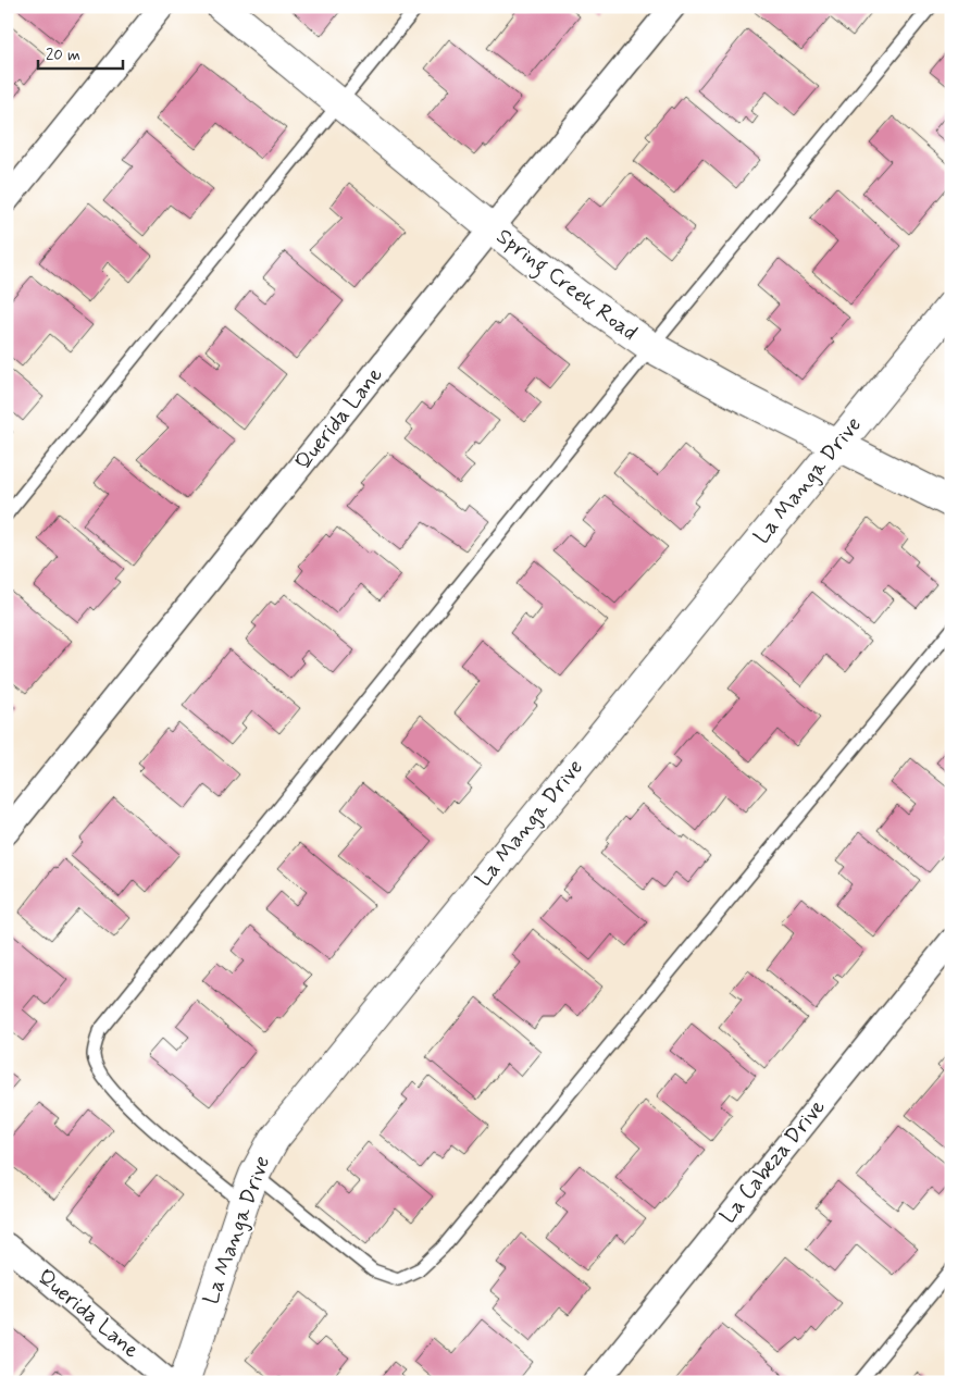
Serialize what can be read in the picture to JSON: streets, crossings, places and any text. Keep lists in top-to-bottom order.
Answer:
{
  "streets": {
    "street": [
      "Spring Creek Road",
      "Querida Lane",
      "La Manga Drive",
      "La Cabeza Drive"
    ]
  },
  "crossings": [
    ["Spring Creek Road", "Querida Lane"],
    ["Spring Creek Road", "La Manga Drive"]
  ],
  "scale_bar": "20 m"
}
